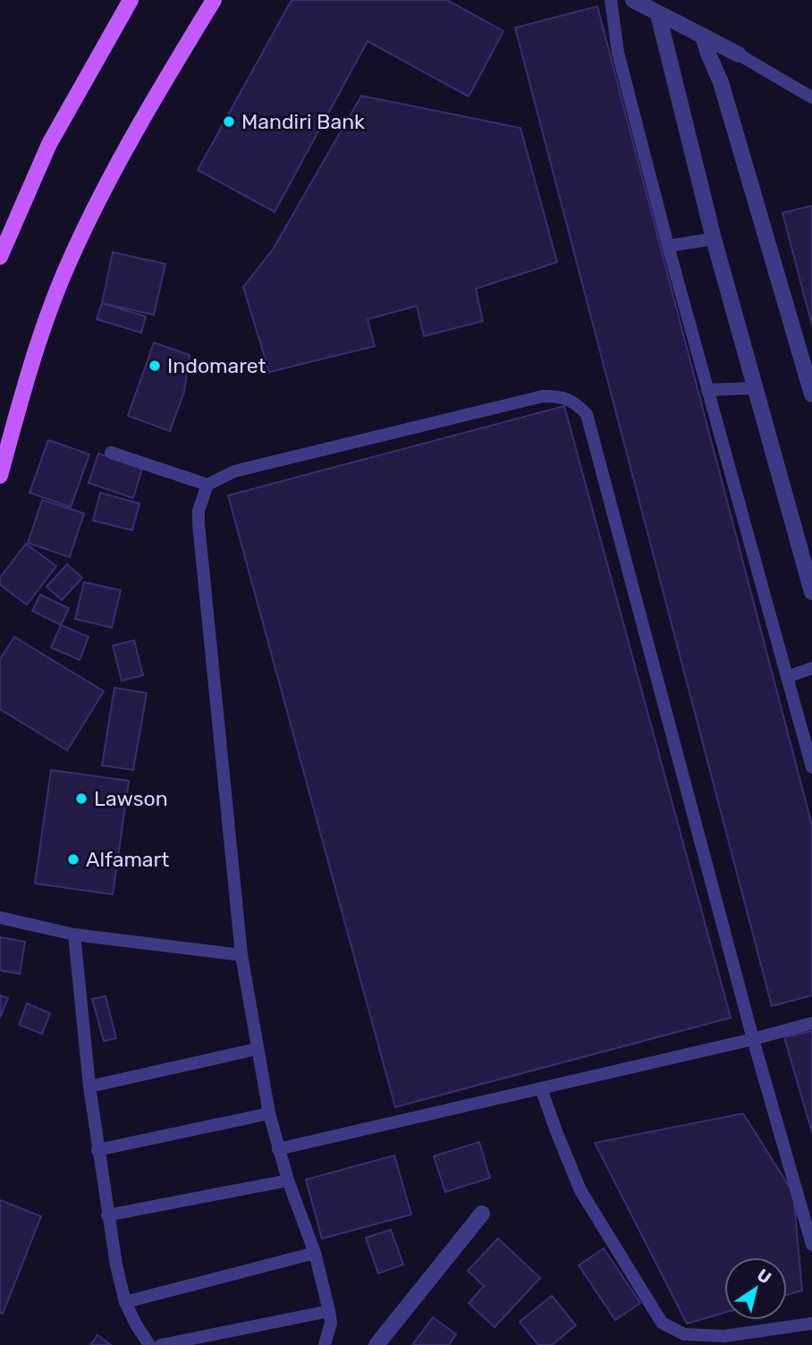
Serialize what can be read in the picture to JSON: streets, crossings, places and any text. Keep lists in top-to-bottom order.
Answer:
{
  "places": [
    "Mandiri Bank",
    "Indomaret",
    "Lawson",
    "Alfamart"
  ],
  "north": "top right"
}
